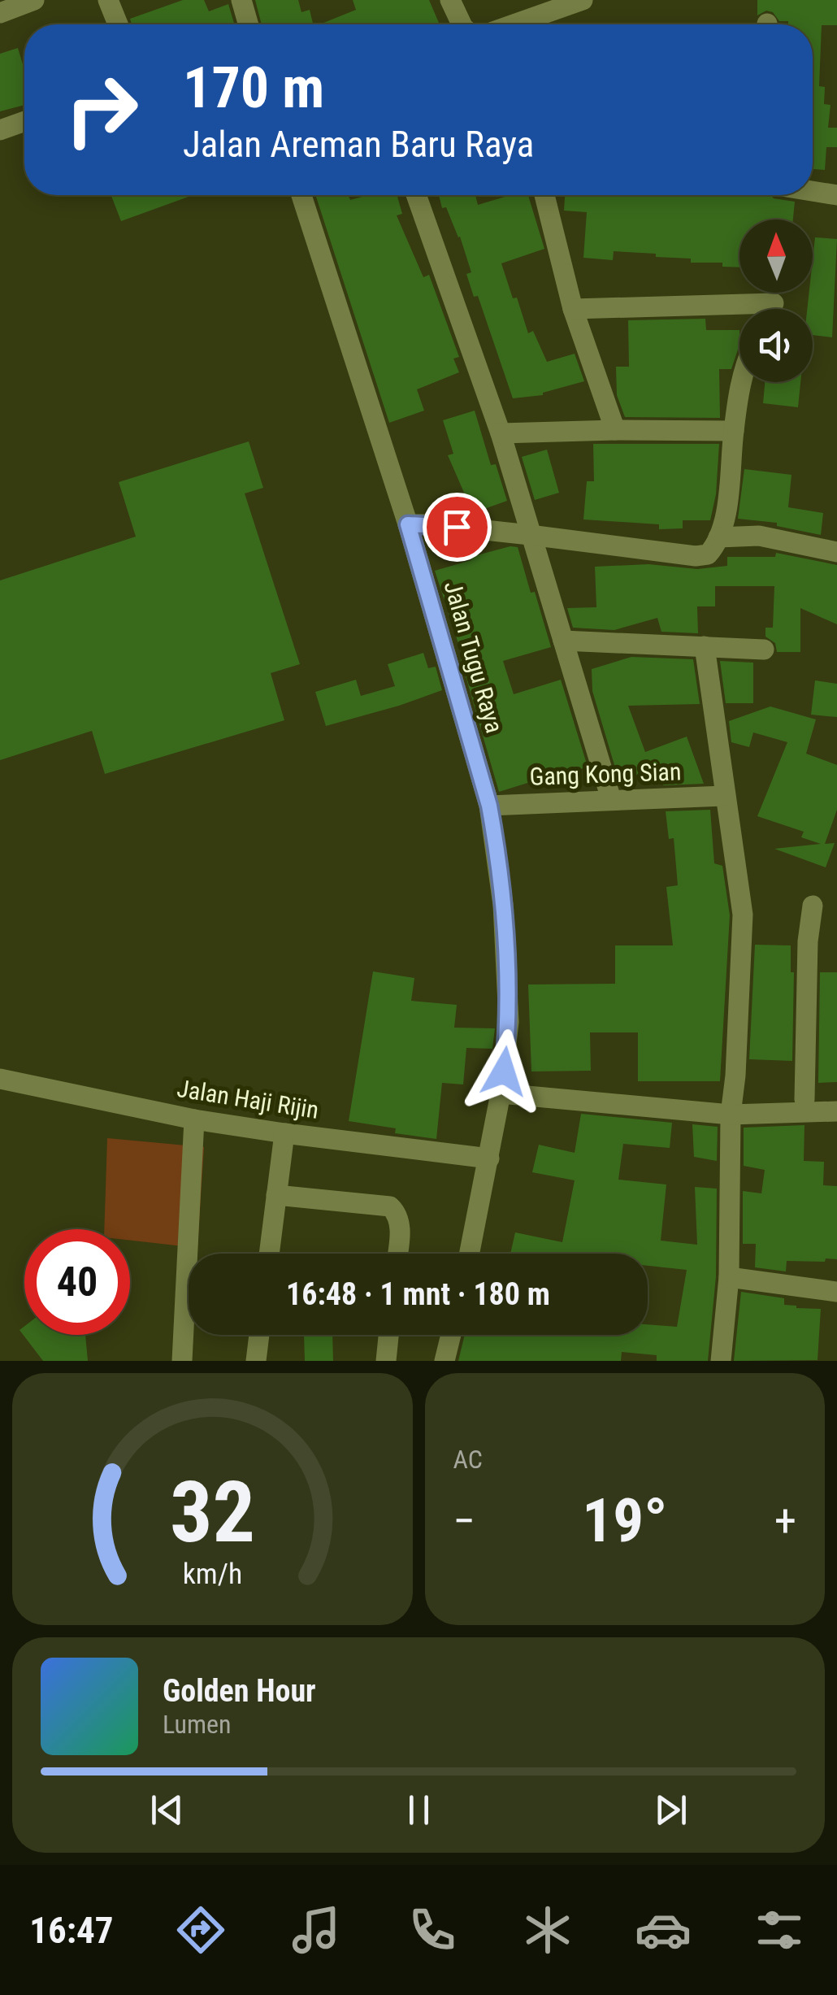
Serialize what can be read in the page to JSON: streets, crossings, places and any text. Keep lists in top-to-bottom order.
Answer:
{
  "streets": {
    "street": ["Jalan Tugu Raya", "Gang Kong Sian", "Jalan Haji Rijin"]
  },
  "crossings": [
    ["Jalan Tugu Raya", "Gang Kong Sian"],
    ["Jalan Tugu Raya", "Jalan Haji Rijin"]
  ],
  "north": "top",
  "page": {
    "turn": ["170 m", "Jalan Areman Baru Raya"],
    "limit": "40",
    "trip": "16:48 · 1 mnt · 180 m",
    "tile": "AC",
    "heat": ["−", "19°", "+"],
    "song": ["Golden Hour", "Lumen"],
    "tabs": "16:47",
    "gauge": ["32", "km/h"]
  }
}
